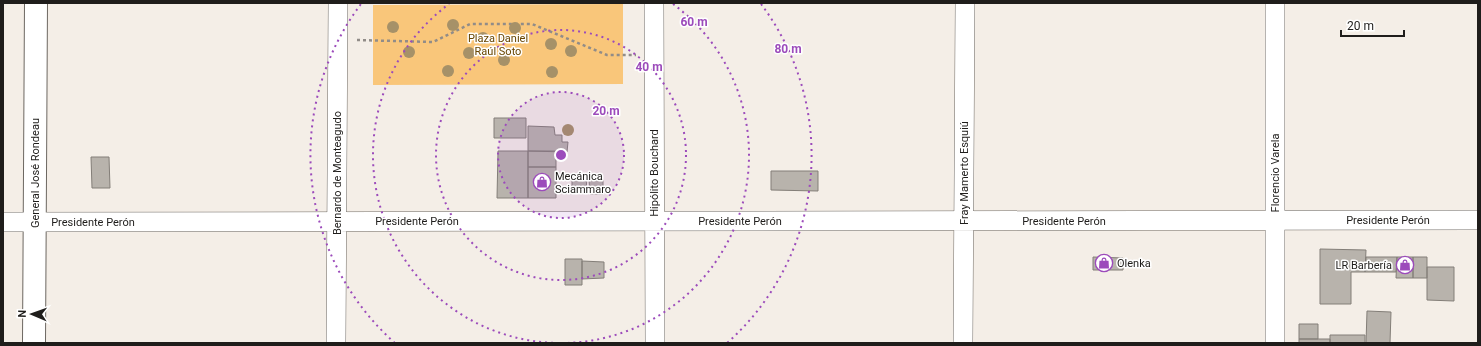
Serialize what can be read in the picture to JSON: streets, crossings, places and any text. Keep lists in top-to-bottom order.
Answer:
{
  "streets": {
    "street": [
      "General José Rondeau",
      "Bernardo de Monteagudo",
      "Hipólito Bouchard",
      "Fray Mamerto Esquiú",
      "Florencio Varela",
      "Presidente Perón"
    ]
  },
  "crossings": [
    ["General José Rondeau", "Presidente Perón"],
    ["Bernardo de Monteagudo", "Presidente Perón"],
    ["Hipólito Bouchard", "Presidente Perón"],
    ["Fray Mamerto Esquiú", "Presidente Perón"],
    ["Florencio Varela", "Presidente Perón"]
  ],
  "parks": ["Plaza Daniel Raúl Soto"],
  "places": {
    "shop": ["Mecánica Sciammaro", "Olenka", "LR Barbería"]
  },
  "scale_bar": "20 m",
  "north": "left",
  "rings": [
    "60 m",
    "80 m",
    "40 m",
    "20 m"
  ]
}
